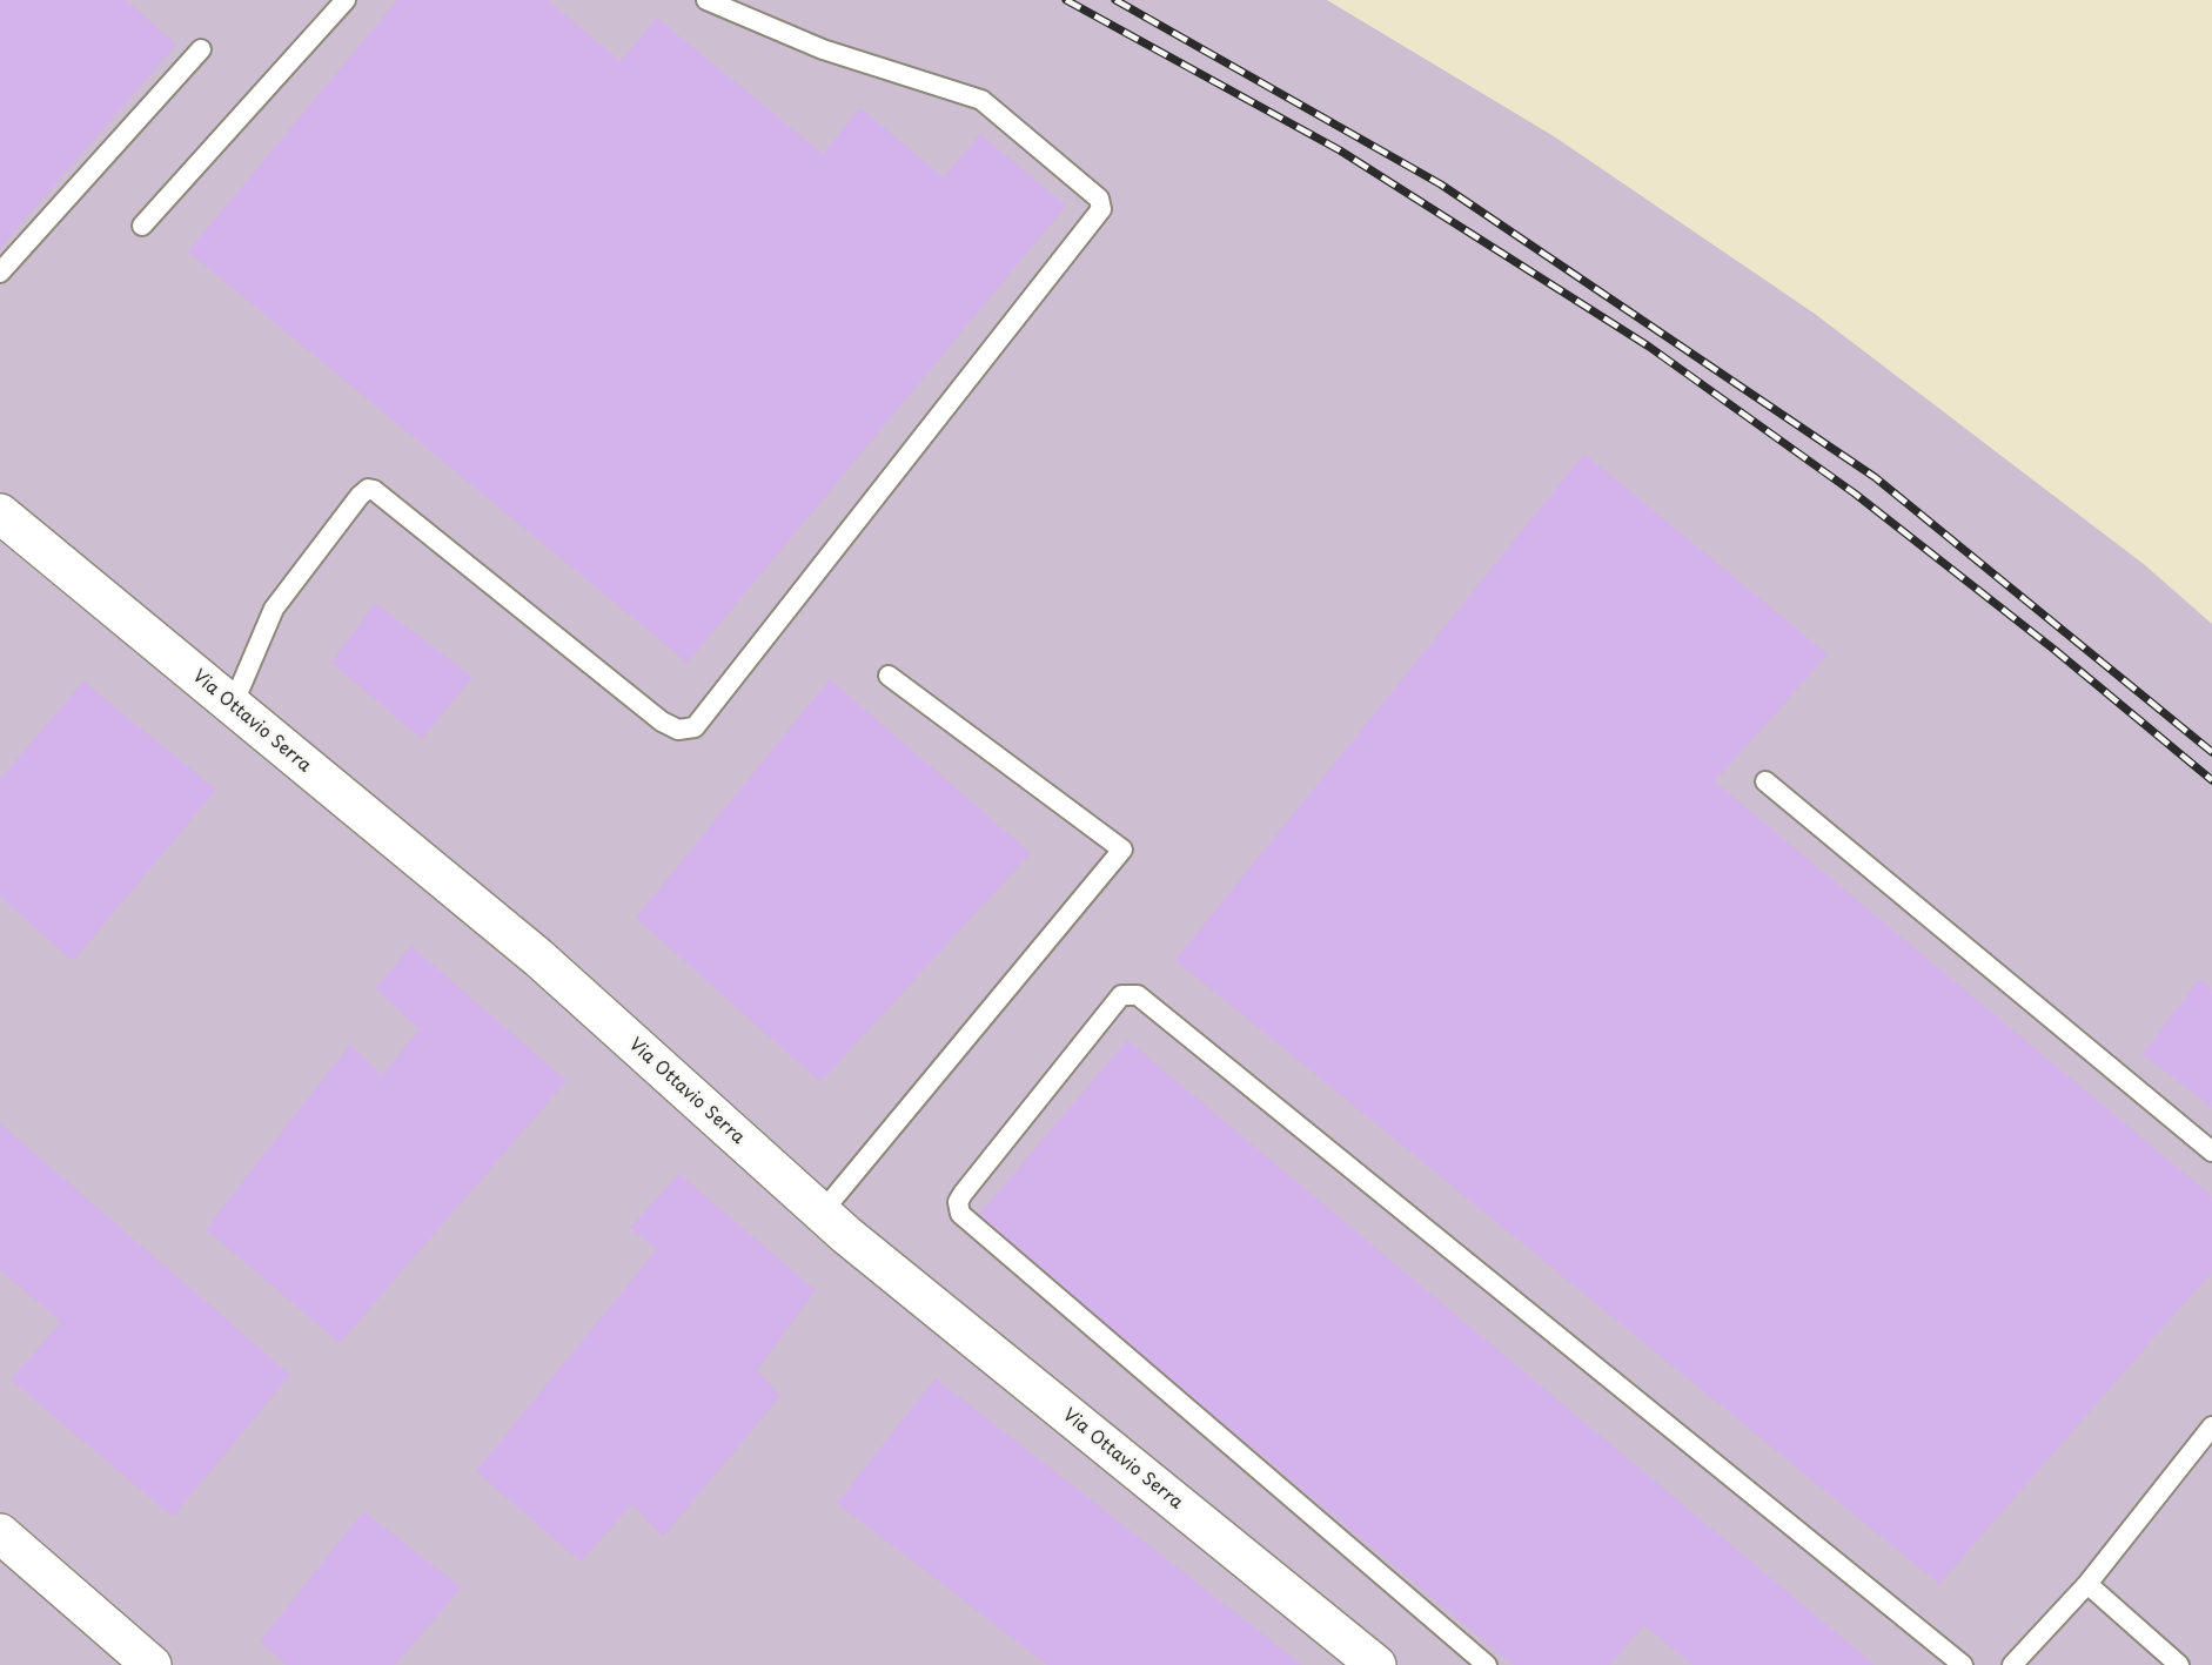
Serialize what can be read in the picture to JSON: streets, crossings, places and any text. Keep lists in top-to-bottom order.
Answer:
{
  "streets": {
    "street": ["Via Ottavio Serra"]
  }
}
